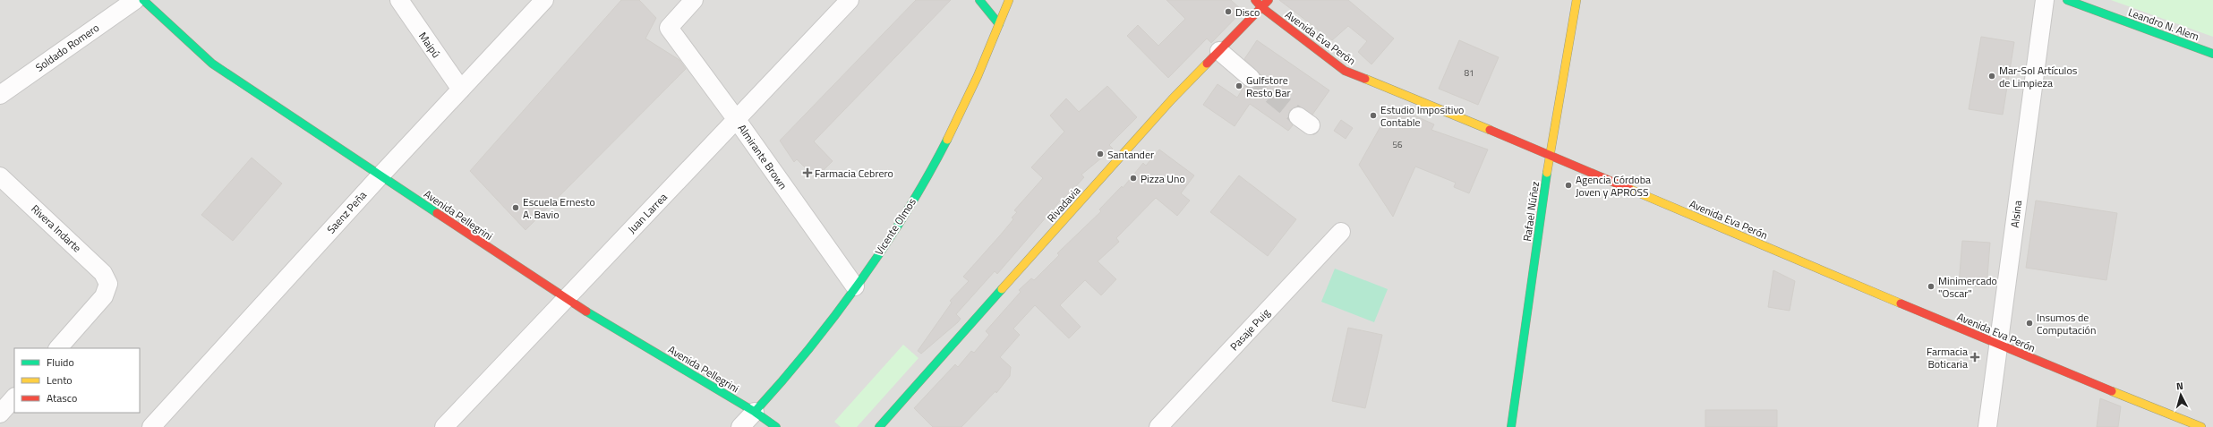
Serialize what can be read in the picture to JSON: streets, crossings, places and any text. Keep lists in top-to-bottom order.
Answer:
{
  "streets": {
    "street": [
      "Leandro N. Alem",
      "Avenida Eva Perón",
      "Maipú",
      "Soldado Romero",
      "Almirante Brown",
      "Rivadavia",
      "Rafael Núñez",
      "Saenz Peña",
      "Juan Larrea",
      "Alsina",
      "Avenida Pellegrini",
      "Vicente Olmos",
      "Rivera Indarte",
      "Pasaje Puig"
    ]
  },
  "crossings": [
    ["Avenida Eva Perón", "Rivadavia"],
    ["Avenida Eva Perón", "Rafael Núñez"],
    ["Avenida Eva Perón", "Alsina"],
    ["Maipú", "Saenz Peña"],
    ["Almirante Brown", "Juan Larrea"],
    ["Almirante Brown", "Vicente Olmos"],
    ["Saenz Peña", "Avenida Pellegrini"],
    ["Juan Larrea", "Avenida Pellegrini"],
    ["Avenida Pellegrini", "Vicente Olmos"]
  ],
  "places": {
    "other": [
      "Disco",
      "Mar-Sol Artículos de Limpieza",
      "Gulfstore Resto Bar",
      "Estudio Impositivo Contable",
      "Santander",
      "Pizza Uno",
      "Agencia Córdoba Joven y APROSS",
      "Escuela Ernesto A. Bavio",
      "Minimercado \"Oscar\"",
      "Insumos de Computación"
    ],
    "health": ["Farmacia Cebrero", "Farmacia Boticaria"]
  },
  "house_numbers": ["81", "56"],
  "legend": ["Fluido", "Lento", "Atasco"],
  "north": "top"
}
